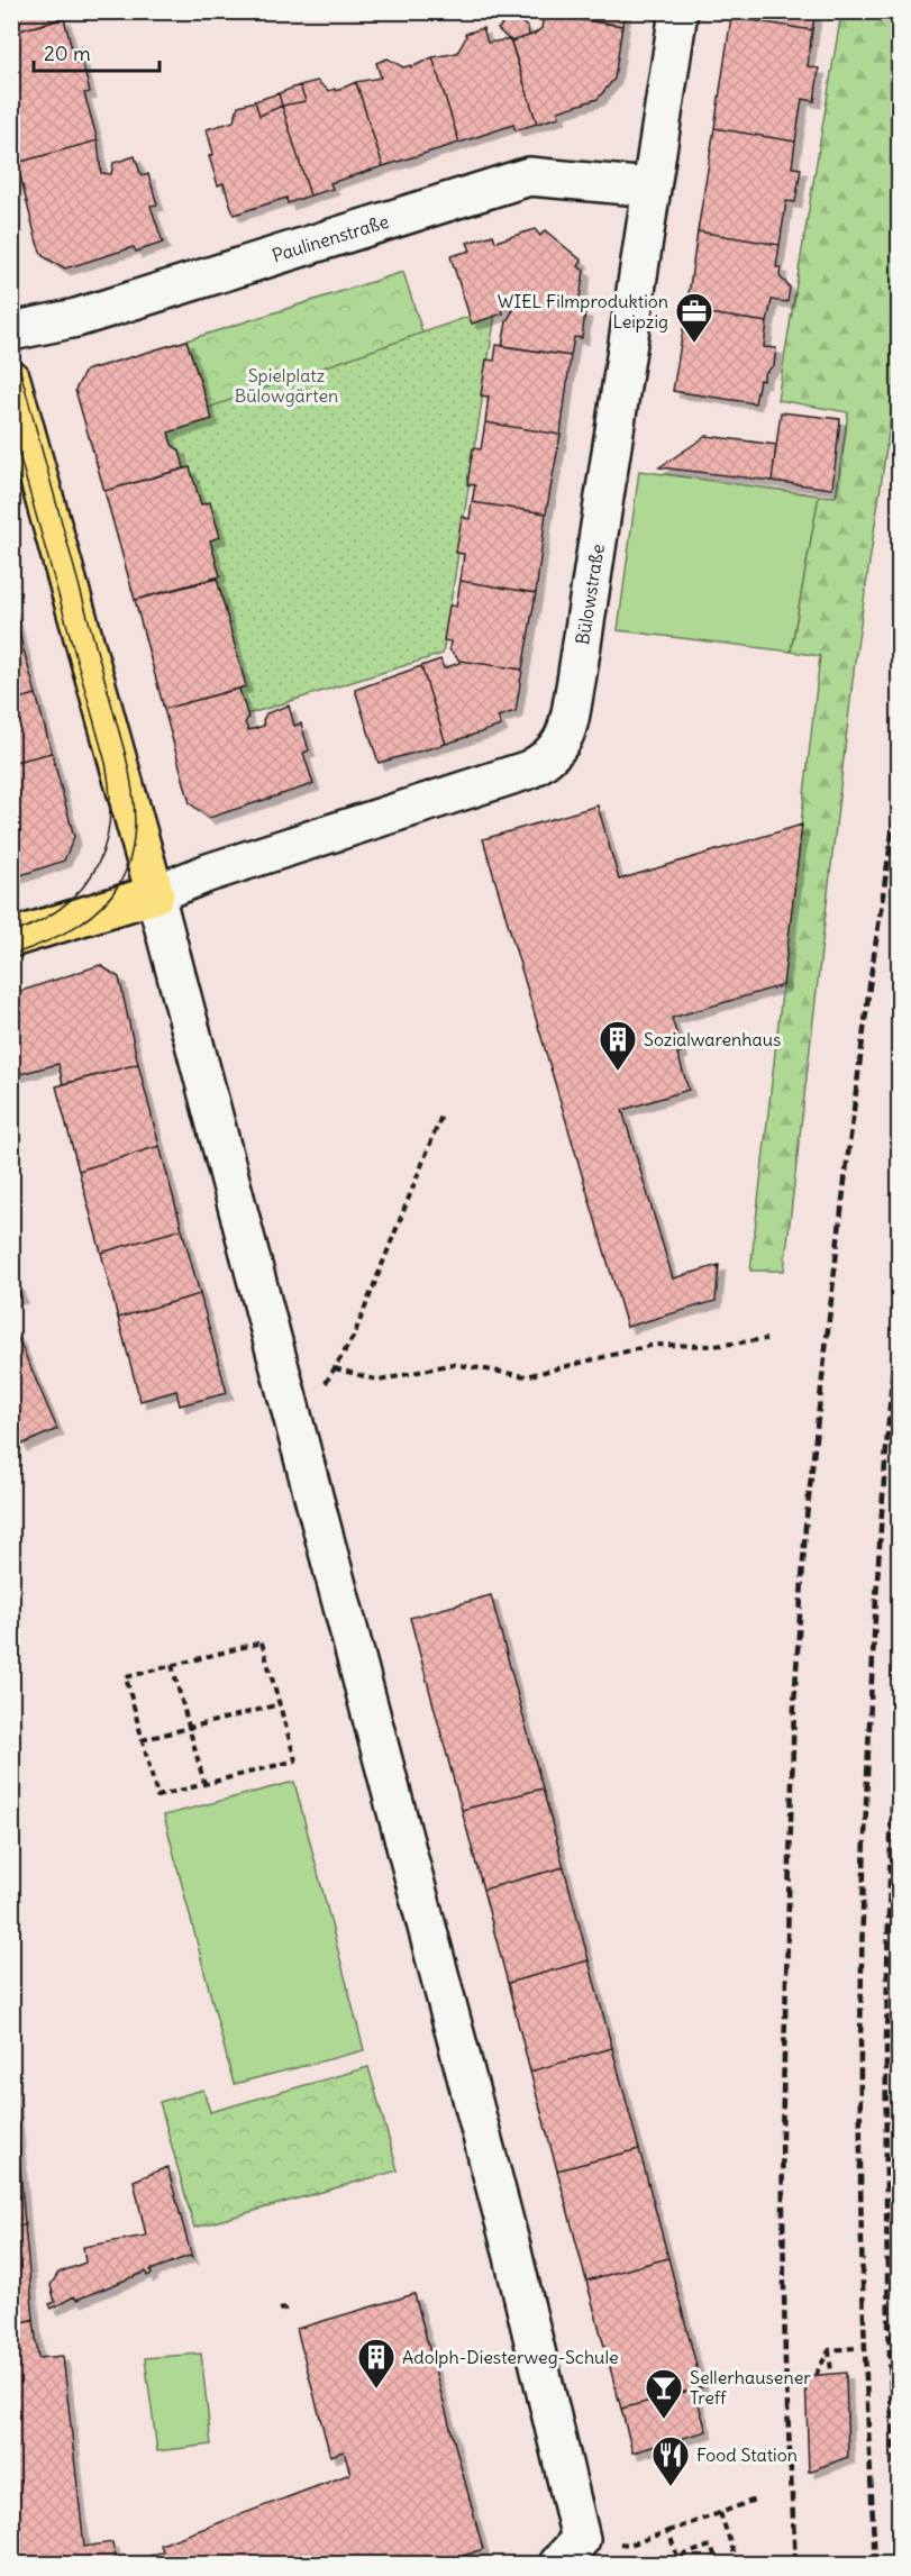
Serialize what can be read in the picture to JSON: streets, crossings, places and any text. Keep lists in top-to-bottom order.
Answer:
{
  "streets": {
    "street": ["Paulinenstraße", "Bülowstraße"]
  },
  "crossings": [
    ["Paulinenstraße", "Bülowstraße"]
  ],
  "parks": ["Spielplatz Bülowgärten"],
  "places": {
    "office": ["WIEL Filmproduktion Leipzig"],
    "building": ["Sozialwarenhaus", "Adolph-Diesterweg-Schule"],
    "bar": ["Sellerhausener Treff"],
    "restaurant": ["Food Station"]
  },
  "scale_bar": "20 m"
}
